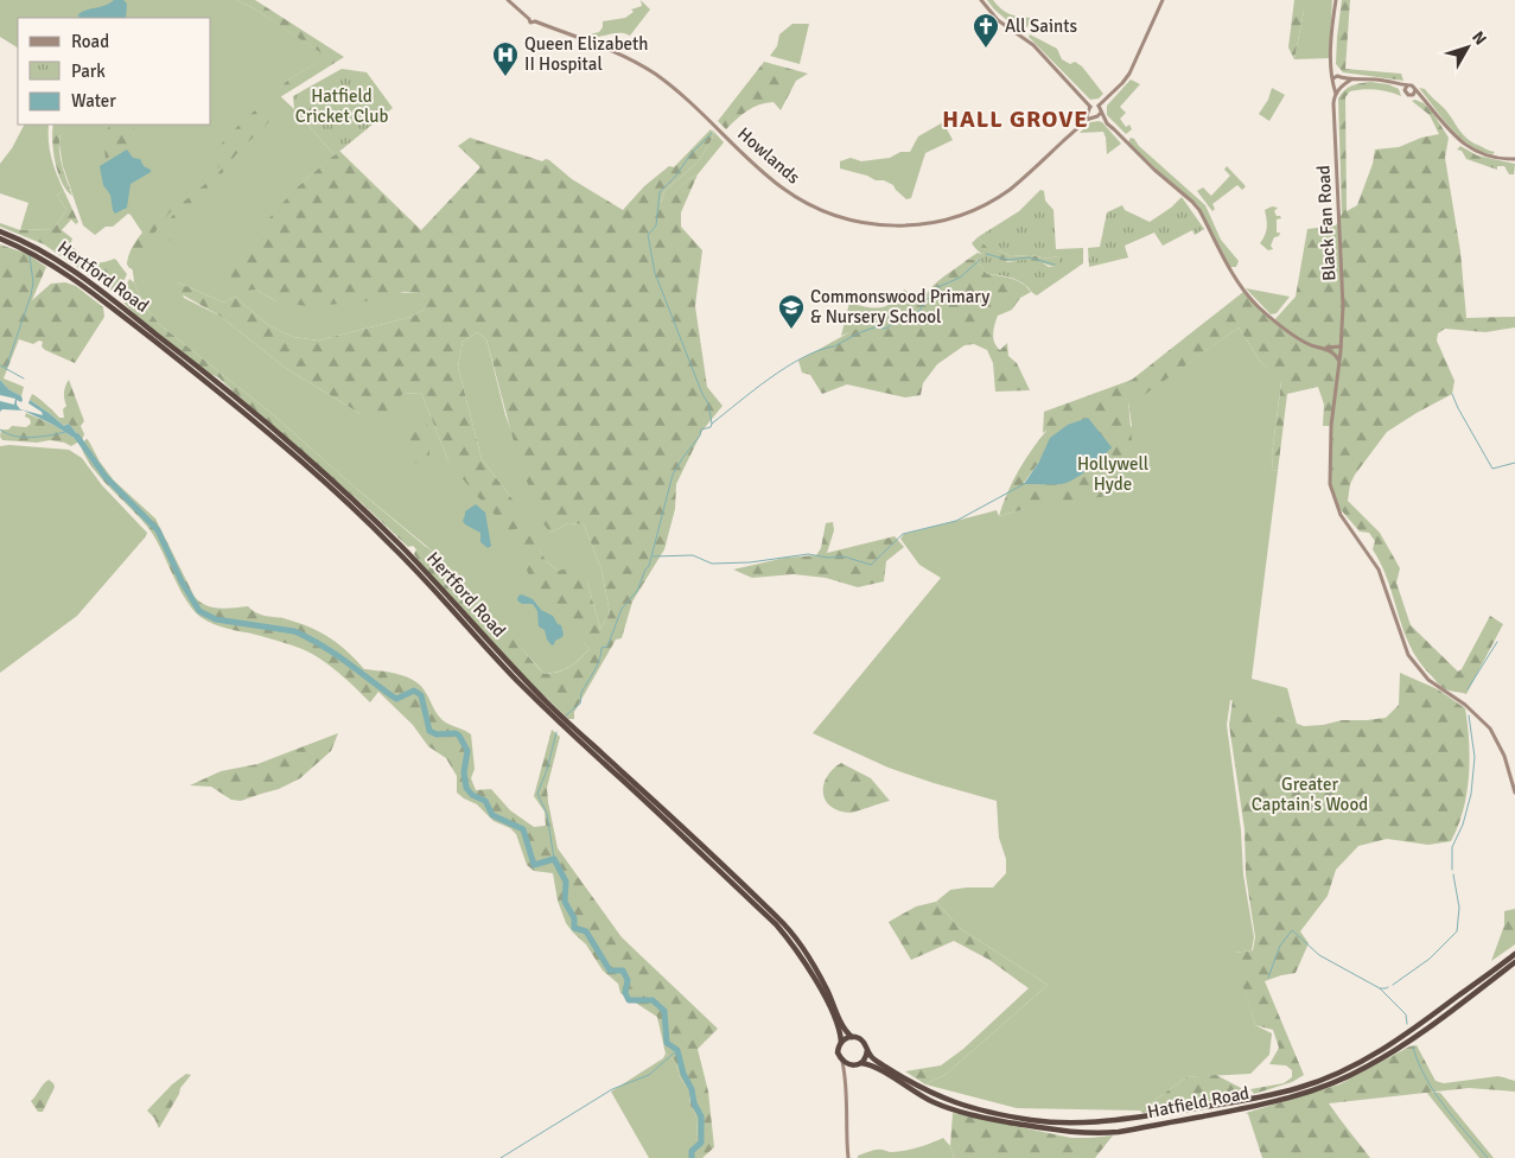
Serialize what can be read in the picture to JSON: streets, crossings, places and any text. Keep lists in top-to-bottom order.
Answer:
{
  "streets": {
    "highway": ["Hertford Road", "Hatfield Road"],
    "street": ["Howlands", "Black Fan Road"]
  },
  "crossings": [
    ["Hertford Road", "Hatfield Road"]
  ],
  "districts": ["HALL GROVE"],
  "parks": ["Hatfield Cricket Club", "Hollywell Hyde", "Greater Captain's Wood"],
  "places": {
    "church": ["All Saints"],
    "hospital": ["Queen Elizabeth II Hospital"],
    "school or university": ["Commonswood Primary & Nursery School"]
  },
  "legend": ["Road", "Park", "Water"],
  "north": "top right"
}
